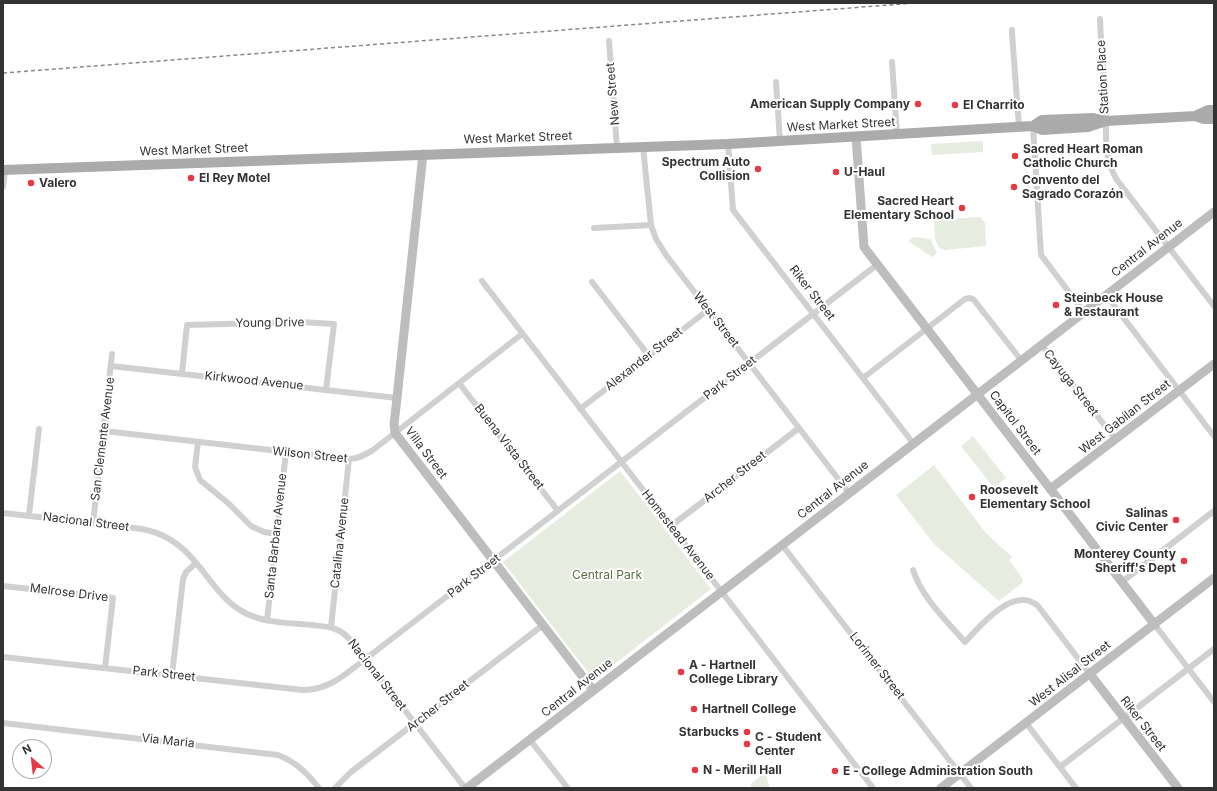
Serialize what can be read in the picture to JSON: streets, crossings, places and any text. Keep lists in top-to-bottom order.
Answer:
{
  "streets": {
    "main road": ["West Market Street"],
    "street": [
      "Station Place",
      "New Street",
      "Central Avenue",
      "Riker Street",
      "West Street",
      "Young Drive",
      "Alexander Street",
      "Park Street",
      "Kirkwood Avenue",
      "Cayuga Street",
      "West Gabilan Street",
      "Capitol Street",
      "San Clemente Avenue",
      "Buena Vista Street",
      "Villa Street",
      "Wilson Street",
      "Archer Street",
      "Nacional Street",
      "Homestead Avenue",
      "Santa Barbara Avenue",
      "Catalina Avenue",
      "Melrose Drive",
      "Lorimer Street",
      "West Alisal Street",
      "Via Maria"
    ]
  },
  "crossings": [
    ["Station Place", "West Market Street"],
    ["Station Place", "Central Avenue"],
    ["New Street", "West Market Street"],
    ["West Market Street", "Riker Street"],
    ["West Market Street", "West Street"],
    ["West Market Street", "Capitol Street"],
    ["West Market Street", "Villa Street"],
    ["Central Avenue", "Riker Street"],
    ["Central Avenue", "West Street"],
    ["Central Avenue", "Cayuga Street"],
    ["Central Avenue", "Capitol Street"],
    ["Central Avenue", "Villa Street"],
    ["Central Avenue", "Nacional Street"],
    ["Central Avenue", "Homestead Avenue"],
    ["Central Avenue", "Lorimer Street"],
    ["Riker Street", "Park Street"],
    ["Riker Street", "West Alisal Street"],
    ["West Street", "Alexander Street"],
    ["West Street", "Park Street"],
    ["West Street", "Archer Street"],
    ["Young Drive", "Kirkwood Avenue"],
    ["Alexander Street", "Homestead Avenue"],
    ["Park Street", "Capitol Street"],
    ["Park Street", "Buena Vista Street"],
    ["Park Street", "Villa Street"],
    ["Park Street", "Nacional Street"],
    ["Park Street", "Homestead Avenue"],
    ["Park Street", "Melrose Drive"],
    ["Kirkwood Avenue", "San Clemente Avenue"],
    ["Kirkwood Avenue", "Villa Street"],
    ["Cayuga Street", "West Gabilan Street"],
    ["West Gabilan Street", "Capitol Street"],
    ["Capitol Street", "West Alisal Street"],
    ["San Clemente Avenue", "Wilson Street"],
    ["San Clemente Avenue", "Nacional Street"],
    ["Buena Vista Street", "Wilson Street"],
    ["Villa Street", "Wilson Street"],
    ["Villa Street", "Archer Street"],
    ["Wilson Street", "Homestead Avenue"],
    ["Wilson Street", "Santa Barbara Avenue"],
    ["Wilson Street", "Catalina Avenue"],
    ["Archer Street", "Nacional Street"],
    ["Archer Street", "Homestead Avenue"],
    ["Nacional Street", "Santa Barbara Avenue"],
    ["Nacional Street", "Catalina Avenue"],
    ["Lorimer Street", "West Alisal Street"]
  ],
  "parks": ["Central Park"],
  "places": [
    "American Supply Company",
    "El Charrito",
    "Sacred Heart Roman Catholic Church",
    "Spectrum Auto Collision",
    "U-Haul",
    "El Rey Motel",
    "Valero",
    "Convento del Sagrado Corazón",
    "Sacred Heart Elementary School",
    "Steinbeck House & Restaurant",
    "Roosevelt Elementary School",
    "Salinas Civic Center",
    "Monterey County Sheriff's Dept",
    "A - Hartnell College Library",
    "Hartnell College",
    "Starbucks",
    "C - Student Center",
    "N - Merill Hall",
    "E - College Administration South"
  ],
  "north": "top left"
}
